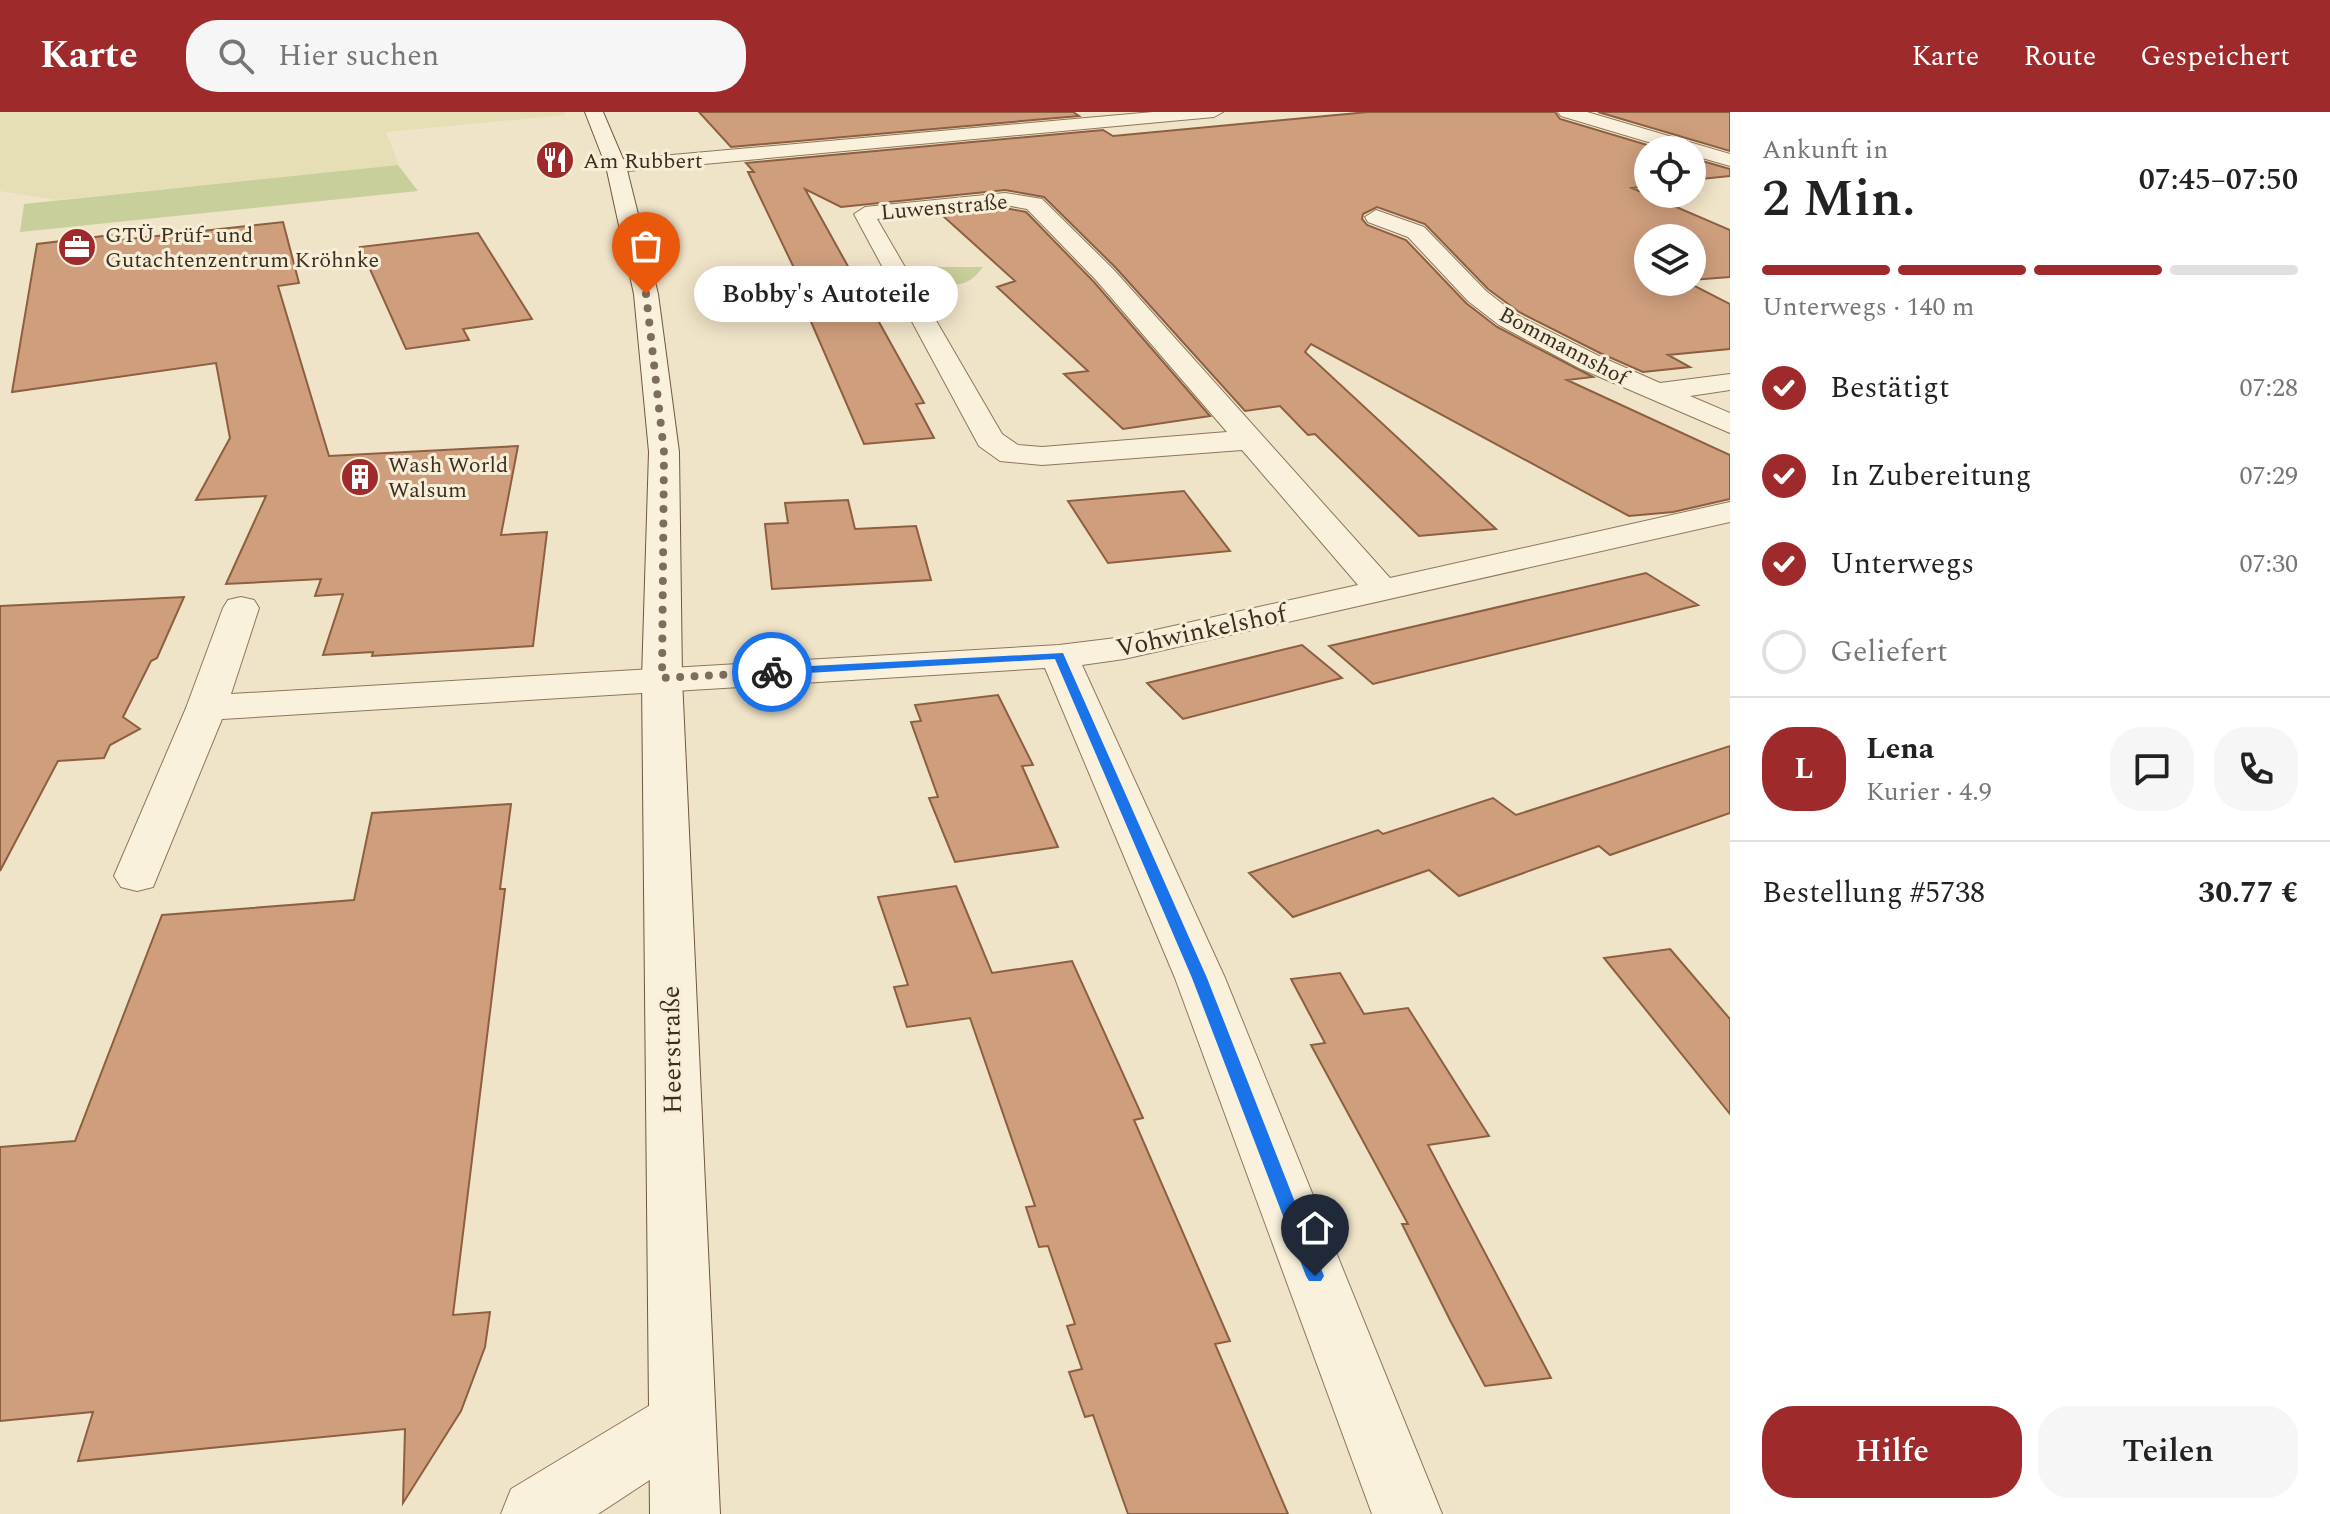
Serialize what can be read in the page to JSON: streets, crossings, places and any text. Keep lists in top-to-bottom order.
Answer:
{
  "streets": {
    "street": [
      "Luwenstraße",
      "Bommannshof",
      "Vohwinkelshof",
      "Heerstraße"
    ]
  },
  "crossings": [
    ["Luwenstraße", "Vohwinkelshof"],
    ["Vohwinkelshof", "Heerstraße"]
  ],
  "places": {
    "restaurant": ["Am Rubbert"],
    "office": ["GTÜ Prüf- und Gutachtenzentrum Kröhnke"],
    "other": ["Bobby's Autoteile"],
    "building": ["Wash World Walsum"]
  },
  "page": {
    "header": "Karte",
    "search": "Hier suchen",
    "nav": ["Karte", "Route", "Gespeichert"],
    "heading": ["2 Min.", "Ankunft in", "07:45–07:50"],
    "panel": [
      "Lena",
      "Kurier · 4.9",
      "Bestellung #5738",
      "30.77 €"
    ],
    "bar": "Unterwegs · 140 m",
    "bubble": "Bobby's Autoteile",
    "list": [
      ["Bestätigt", "07:28"],
      ["In Zubereitung", "07:29"],
      ["Unterwegs", "07:30"],
      "Geliefert"
    ],
    "round": "L",
    "buttons": ["Hilfe", "Teilen"]
  }
}
